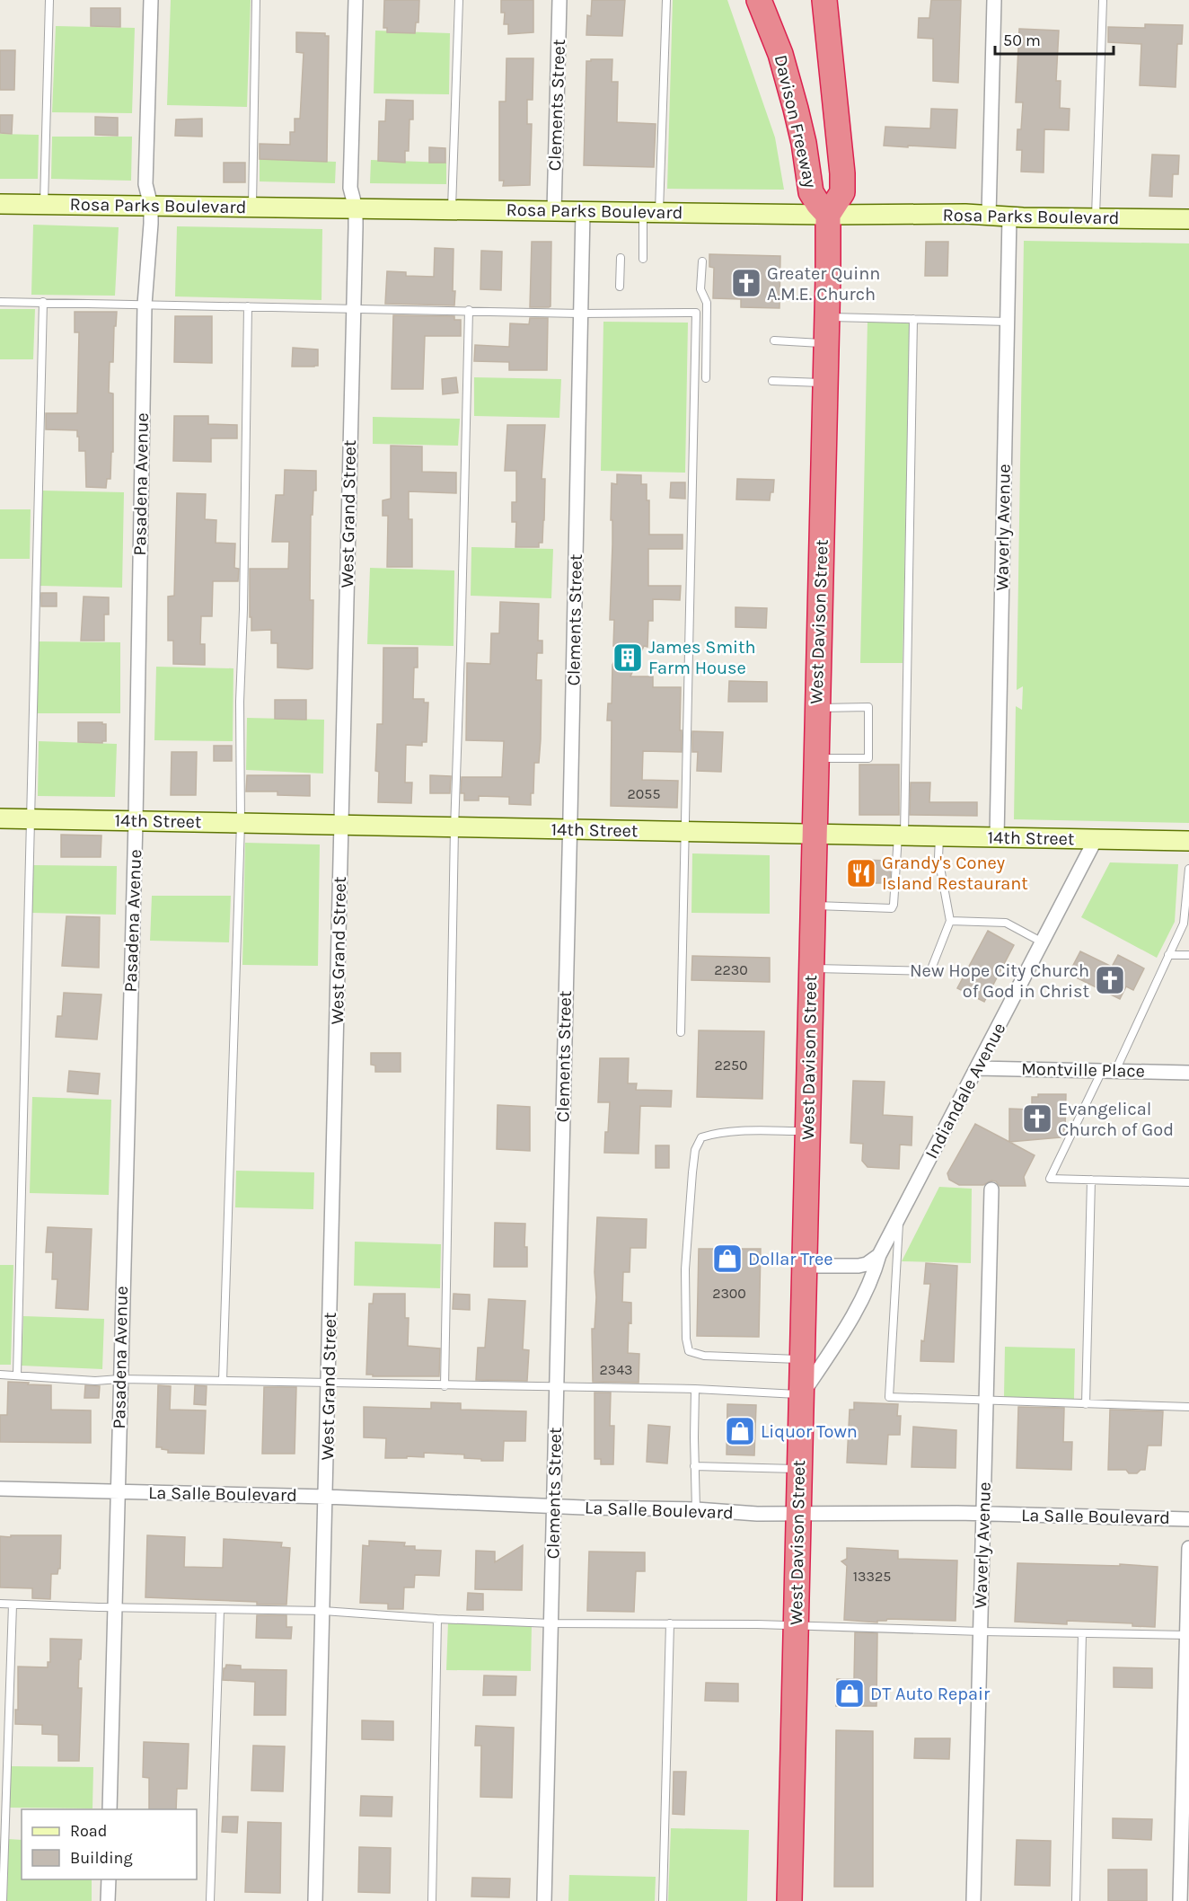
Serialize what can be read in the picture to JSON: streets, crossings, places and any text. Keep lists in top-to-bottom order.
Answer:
{
  "streets": {
    "highway": ["Davison Freeway", "West Davison Street"],
    "street": [
      "Clements Street",
      "Rosa Parks Boulevard",
      "Pasadena Avenue",
      "West Grand Street",
      "Waverly Avenue",
      "14th Street",
      "Montville Place",
      "Indiandale Avenue",
      "La Salle Boulevard"
    ]
  },
  "crossings": [
    ["Clements Street", "Rosa Parks Boulevard"],
    ["Clements Street", "14th Street"],
    ["Clements Street", "La Salle Boulevard"],
    ["Davison Freeway", "Rosa Parks Boulevard"],
    ["Davison Freeway", "West Davison Street"],
    ["Rosa Parks Boulevard", "Pasadena Avenue"],
    ["Rosa Parks Boulevard", "West Grand Street"],
    ["Rosa Parks Boulevard", "Waverly Avenue"],
    ["Rosa Parks Boulevard", "West Davison Street"],
    ["Pasadena Avenue", "14th Street"],
    ["Pasadena Avenue", "La Salle Boulevard"],
    ["West Grand Street", "14th Street"],
    ["West Grand Street", "La Salle Boulevard"],
    ["Waverly Avenue", "14th Street"],
    ["Waverly Avenue", "La Salle Boulevard"],
    ["West Davison Street", "14th Street"],
    ["West Davison Street", "Indiandale Avenue"],
    ["West Davison Street", "La Salle Boulevard"],
    ["14th Street", "Indiandale Avenue"],
    ["Montville Place", "Indiandale Avenue"]
  ],
  "places": {
    "church": ["Greater Quinn A.M.E. Church", "New Hope City Church of God in Christ", "Evangelical Church of God"],
    "building": ["James Smith Farm House"],
    "restaurant": ["Grandy's Coney Island Restaurant"],
    "shop": ["Dollar Tree", "Liquor Town", "DT Auto Repair"]
  },
  "house_numbers": [
    "2055",
    "2230",
    "2250",
    "2300",
    "2343",
    "13325"
  ],
  "legend": ["Road", "Building"],
  "scale_bar": "50 m"
}
